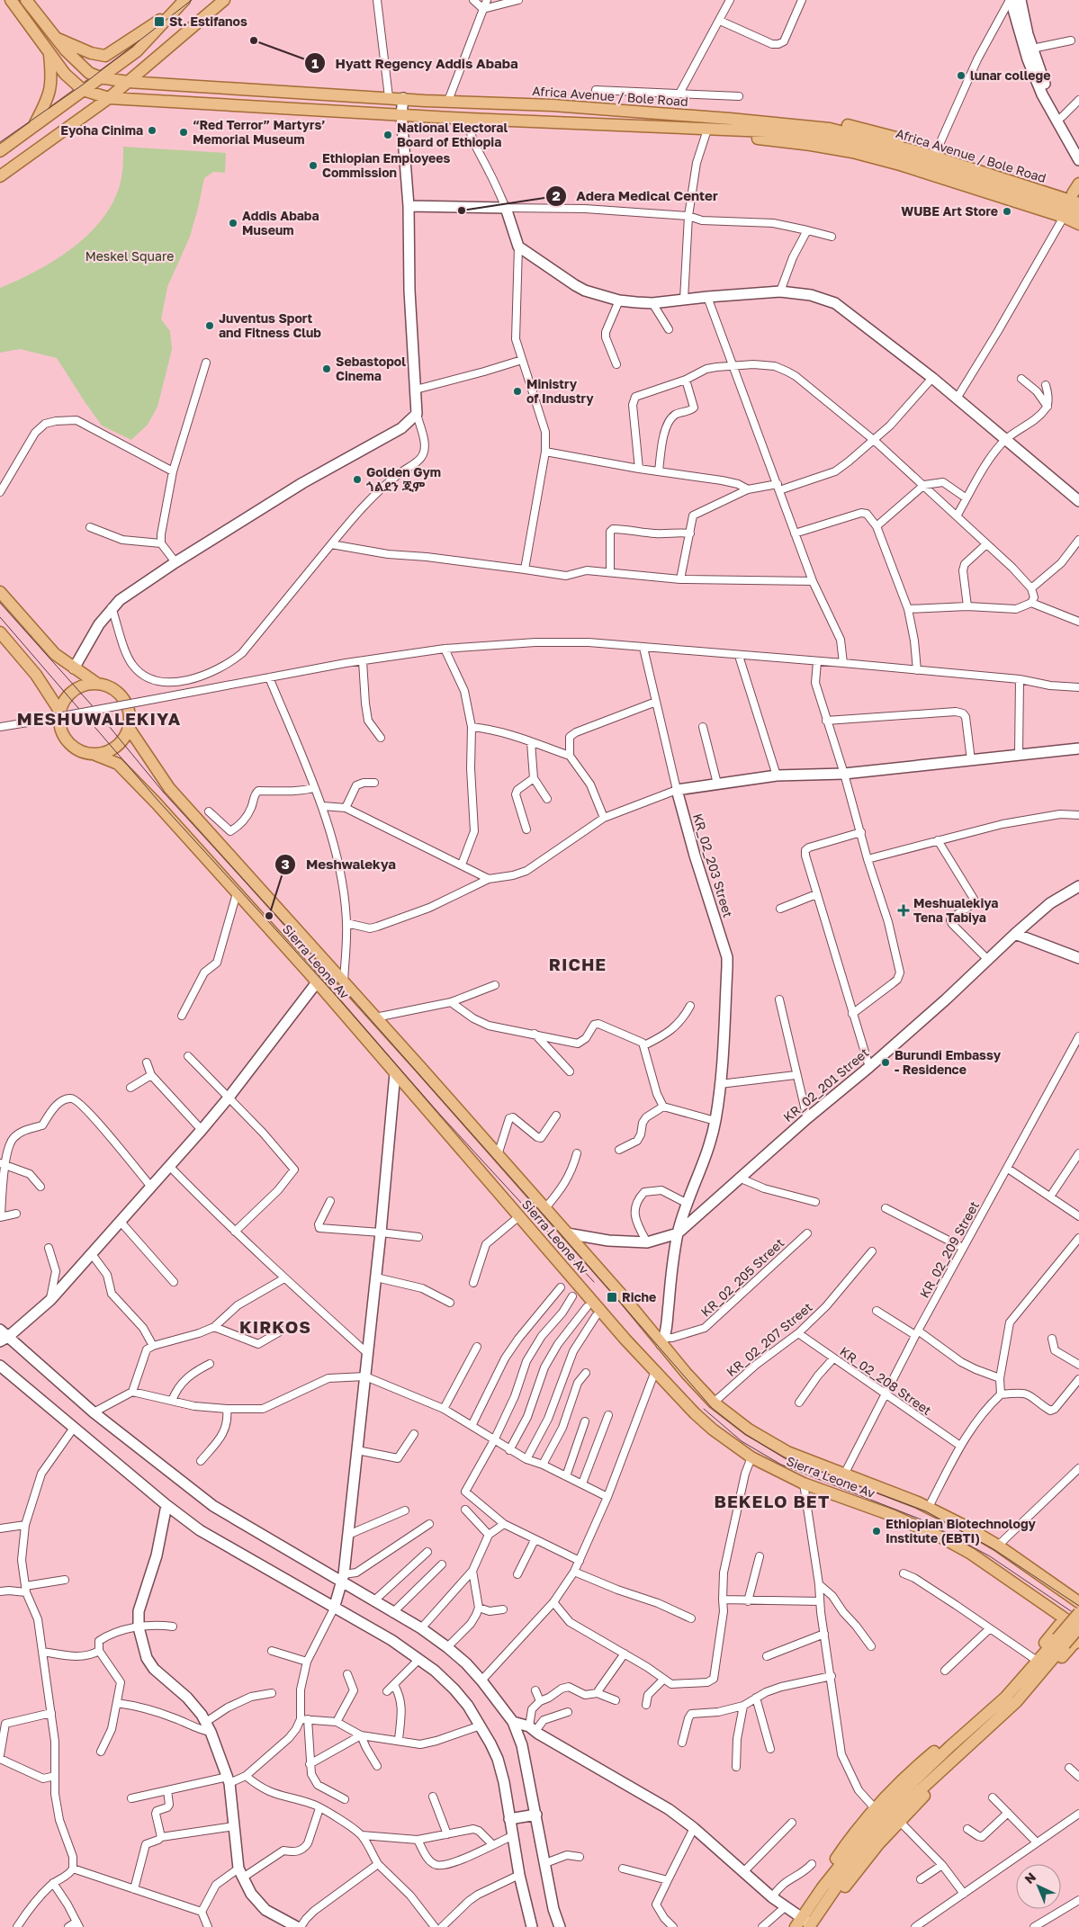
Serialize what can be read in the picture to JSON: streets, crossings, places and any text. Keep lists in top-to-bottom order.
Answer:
{
  "streets": {
    "main road": ["Africa Avenue / Bole Road", "Sierra Leone Av"],
    "street": [
      "KR_02_203 Street",
      "KR_02_201 Street",
      "KR_02_209 Street",
      "KR_02_205 Street",
      "KR_02_207 Street",
      "KR_02_208 Street"
    ]
  },
  "crossings": [
    ["KR_02_203 Street", "Sierra Leone Av"],
    ["KR_02_203 Street", "KR_02_201 Street"],
    ["KR_02_203 Street", "KR_02_205 Street"],
    ["Sierra Leone Av", "KR_02_201 Street"],
    ["Sierra Leone Av", "KR_02_209 Street"],
    ["Sierra Leone Av", "KR_02_205 Street"],
    ["Sierra Leone Av", "KR_02_207 Street"],
    ["KR_02_209 Street", "KR_02_208 Street"],
    ["KR_02_207 Street", "KR_02_208 Street"]
  ],
  "districts": [
    "MESHUWALEKIYA",
    "RICHE",
    "KIRKOS",
    "BEKELO BET"
  ],
  "parks": ["Meskel Square"],
  "places": {
    "transit": ["St. Estifanos", "Riche"],
    "other": [
      "Hyatt Regency Addis Ababa",
      "lunar college",
      "Eyoha Cinima",
      "“Red Terror” Martyrs’ Memorial Museum",
      "National Electoral Board of Ethiopia",
      "Ethiopian Employees Commission",
      "Adera Medical Center",
      "WUBE Art Store",
      "Addis Ababa Museum",
      "Juventus Sport and Fitness Club",
      "Sebastopol Cinema",
      "Ministry of Industry",
      "Golden Gym ጎልደን ጂም",
      "Meshwalekya",
      "Burundi Embassy - Residence",
      "Ethiopian Biotechnology Institute (EBTI)"
    ],
    "health": ["Meshualekiya Tena Tabiya"]
  },
  "north": "top left"
}
